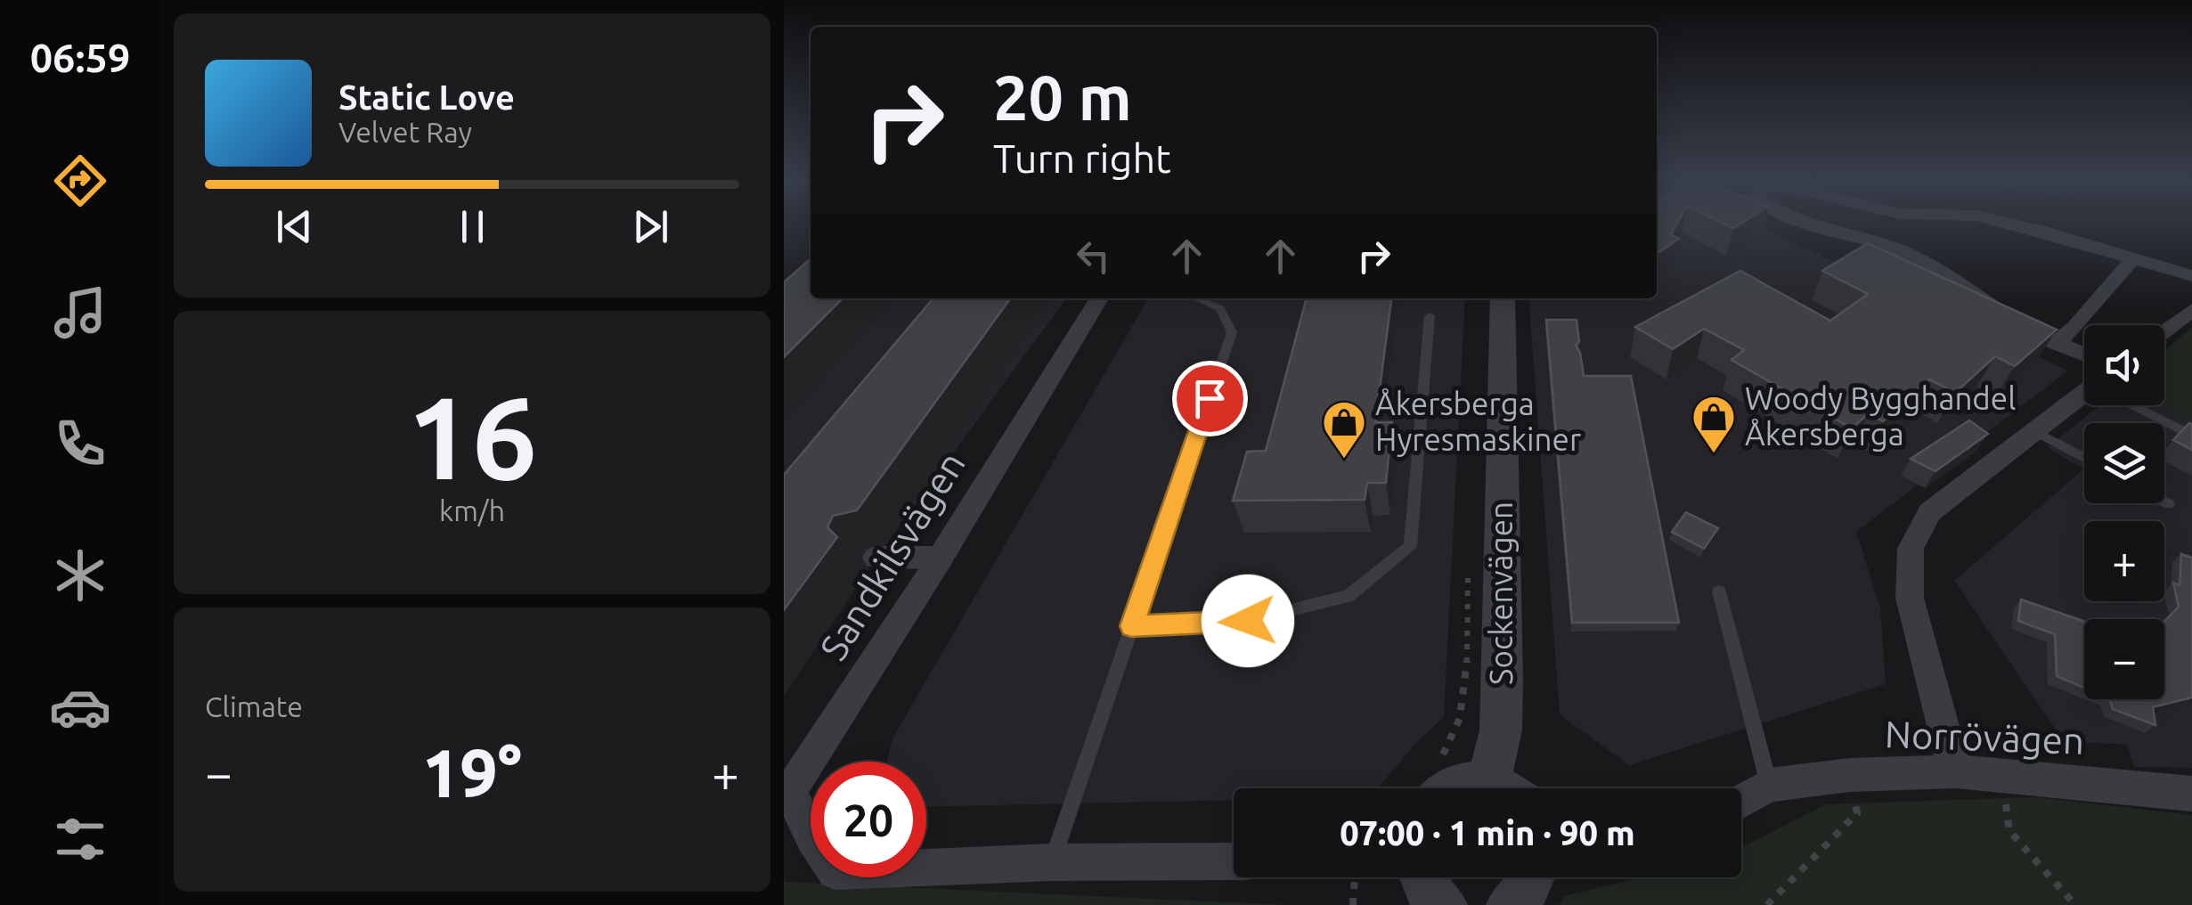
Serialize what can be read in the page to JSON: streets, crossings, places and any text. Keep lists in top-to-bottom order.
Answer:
{
  "streets": {
    "street": ["Sandkilsvägen", "Sockenvägen", "Norrövägen"]
  },
  "places": {
    "shop": ["Woody Bygghandel Åkersberga", "Åkersberga Hyresmaskiner"]
  },
  "page": {
    "tabs": "06:59",
    "turn": ["20 m", "Turn right"],
    "song": ["Static Love", "Velvet Ray"],
    "tile": [
      ["16", "km/h"],
      "Climate"
    ],
    "map_buttons": ["+", "−"],
    "heat": ["−", "19°", "+"],
    "limit": "20",
    "trip": "07:00 · 1 min · 90 m"
  }
}
